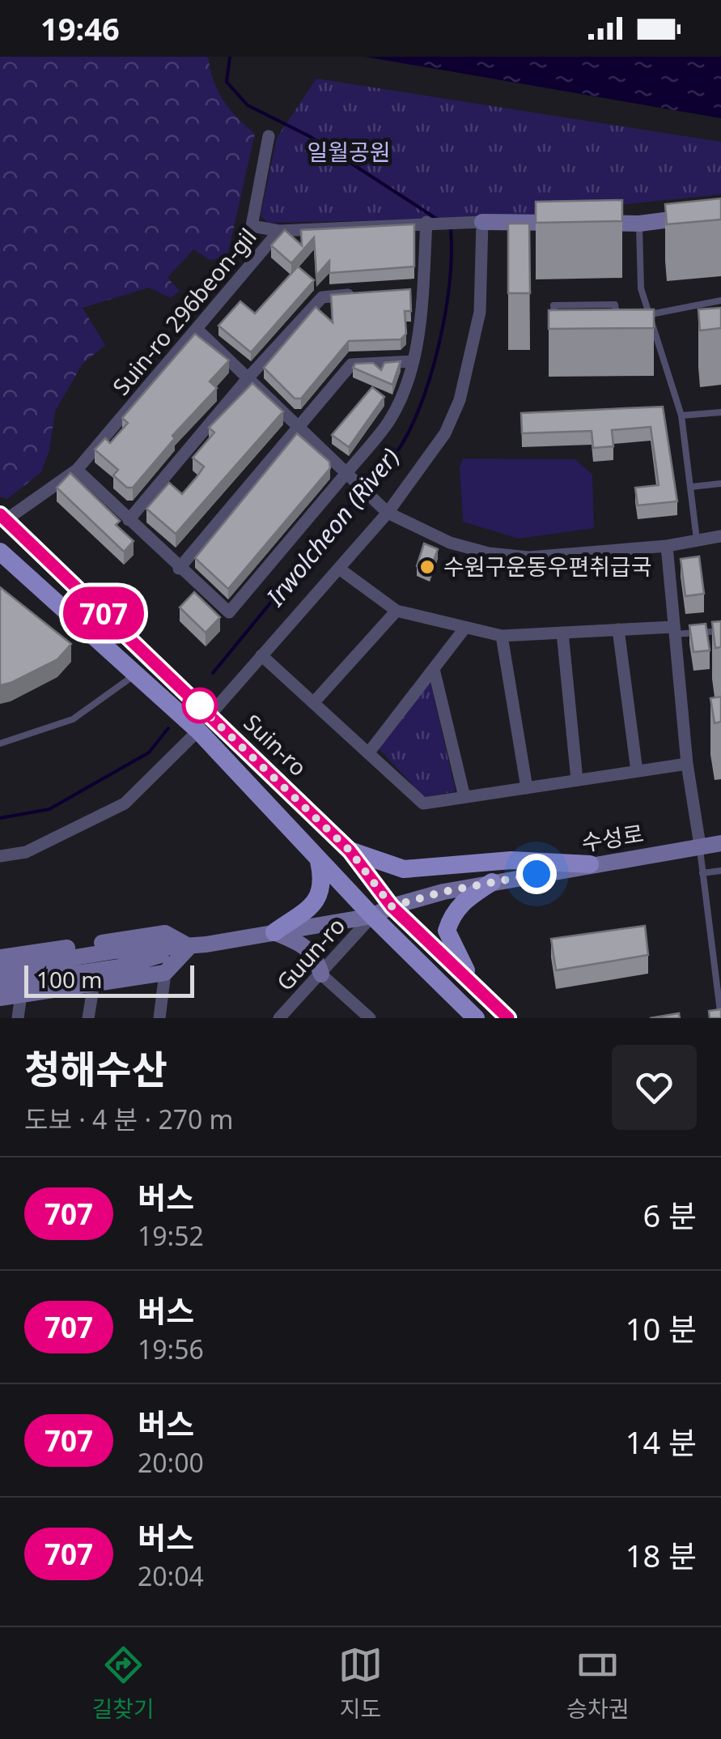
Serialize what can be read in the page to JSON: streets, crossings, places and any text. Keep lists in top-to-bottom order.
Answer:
{
  "streets": {
    "main road": ["Suin-ro"],
    "street": ["Suin-ro 296beon-gil", "수성로", "Guun-ro"]
  },
  "crossings": [
    ["Suin-ro 296beon-gil", "Suin-ro"],
    ["Suin-ro", "수성로"],
    ["Suin-ro", "Guun-ro"],
    ["수성로", "Guun-ro"]
  ],
  "water": ["Irwolcheon (River)"],
  "parks": ["일월공원"],
  "places": ["수원구운동우편취급국"],
  "lines": ["bus line 707"],
  "scale_bar": "100 m",
  "page": {
    "status": "19:46",
    "on_map": "707",
    "scale": "100 m",
    "heading": ["청해수산", "도보 · 4 분 · 270 m"],
    "list": [
      {
        "mark": "707",
        "name": "버스",
        "note": "19:52",
        "value": "6 분"
      },
      {
        "mark": "707",
        "name": "버스",
        "note": "19:56",
        "value": "10 분"
      },
      {
        "mark": "707",
        "name": "버스",
        "note": "20:00",
        "value": "14 분"
      },
      {
        "mark": "707",
        "name": "버스",
        "note": "20:04",
        "value": "18 분"
      }
    ],
    "tabs": ["길찾기", "지도", "승차권"]
  }
}
